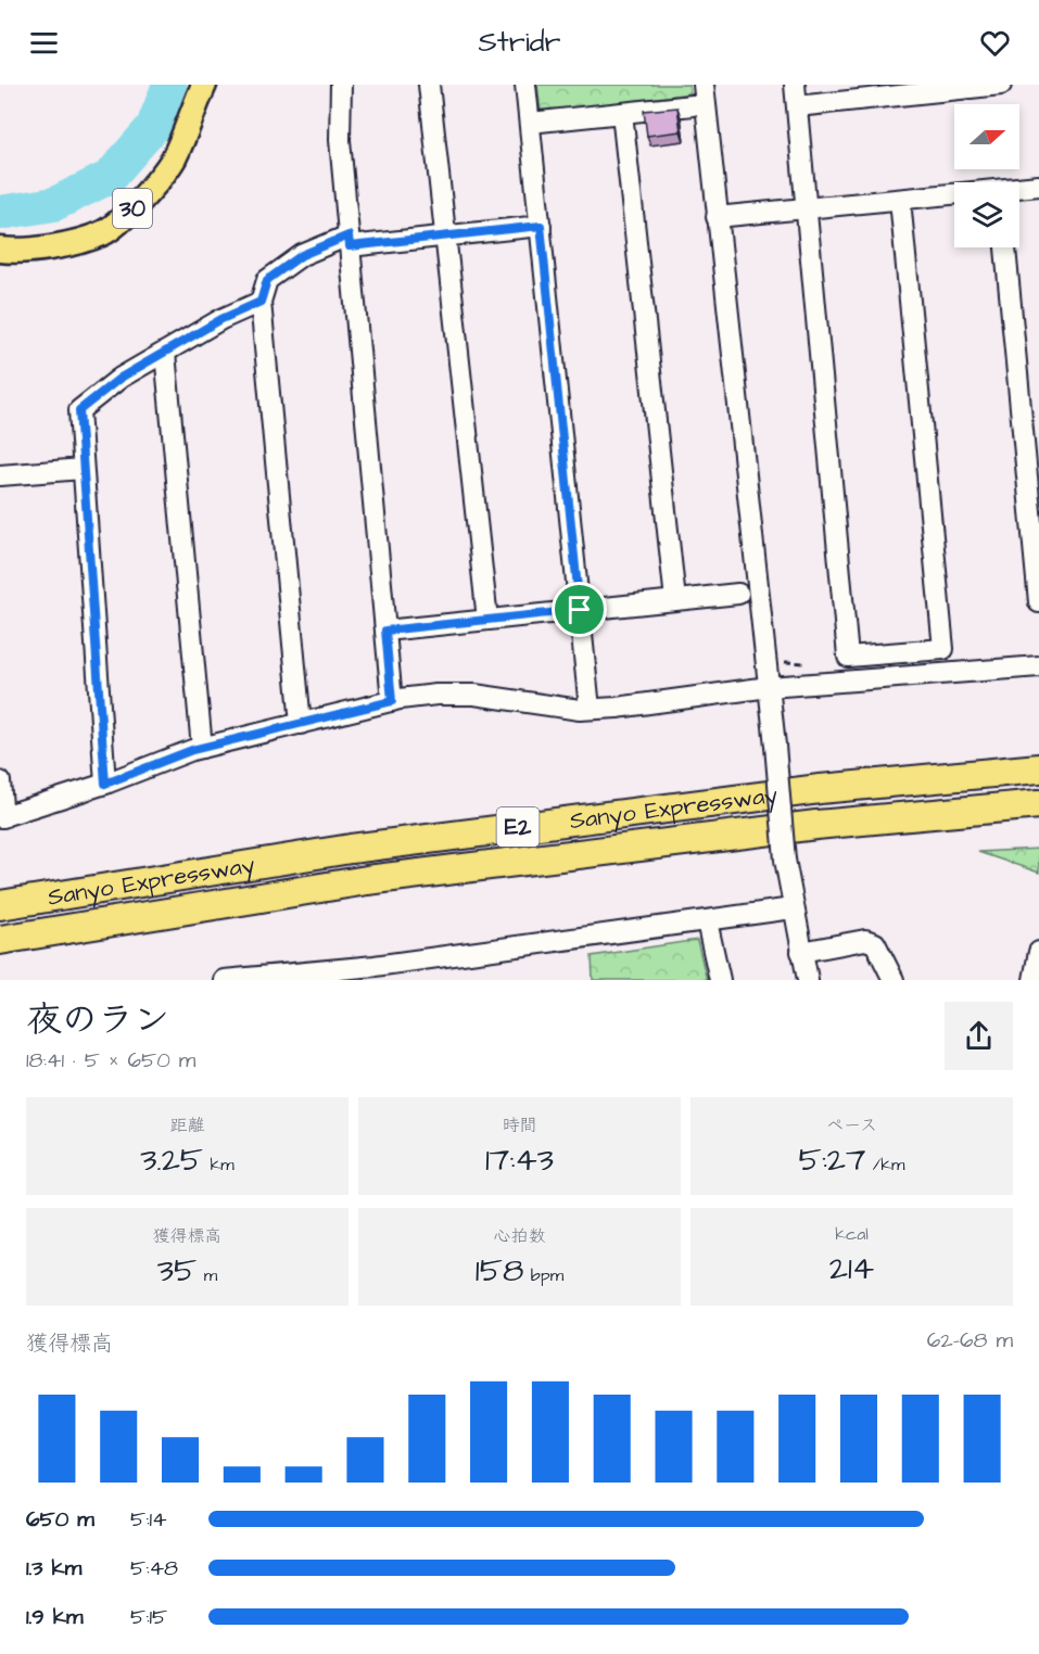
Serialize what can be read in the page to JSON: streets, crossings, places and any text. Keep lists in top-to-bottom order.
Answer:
{
  "streets": {
    "highway": ["Sanyo Expressway", "E2"],
    "main road": ["30"]
  },
  "north": "right",
  "page": {
    "header": "Stridr",
    "heading": ["夜のラン", "18:41 · 5 × 650 m"],
    "stats": [
      ["距離", "3.25 km"],
      ["時間", "17:43"],
      ["ペース", "5:27 /km"],
      ["獲得標高", "35 m"],
      ["心拍数", "158 bpm"],
      ["kcal", "214"]
    ],
    "chart": ["獲得標高", "62–68 m"],
    "list": [
      {
        "name": "650 m",
        "note": "5:14"
      },
      {
        "name": "1.3 km",
        "note": "5:48"
      },
      {
        "name": "1.9 km",
        "note": "5:15"
      }
    ]
  }
}
